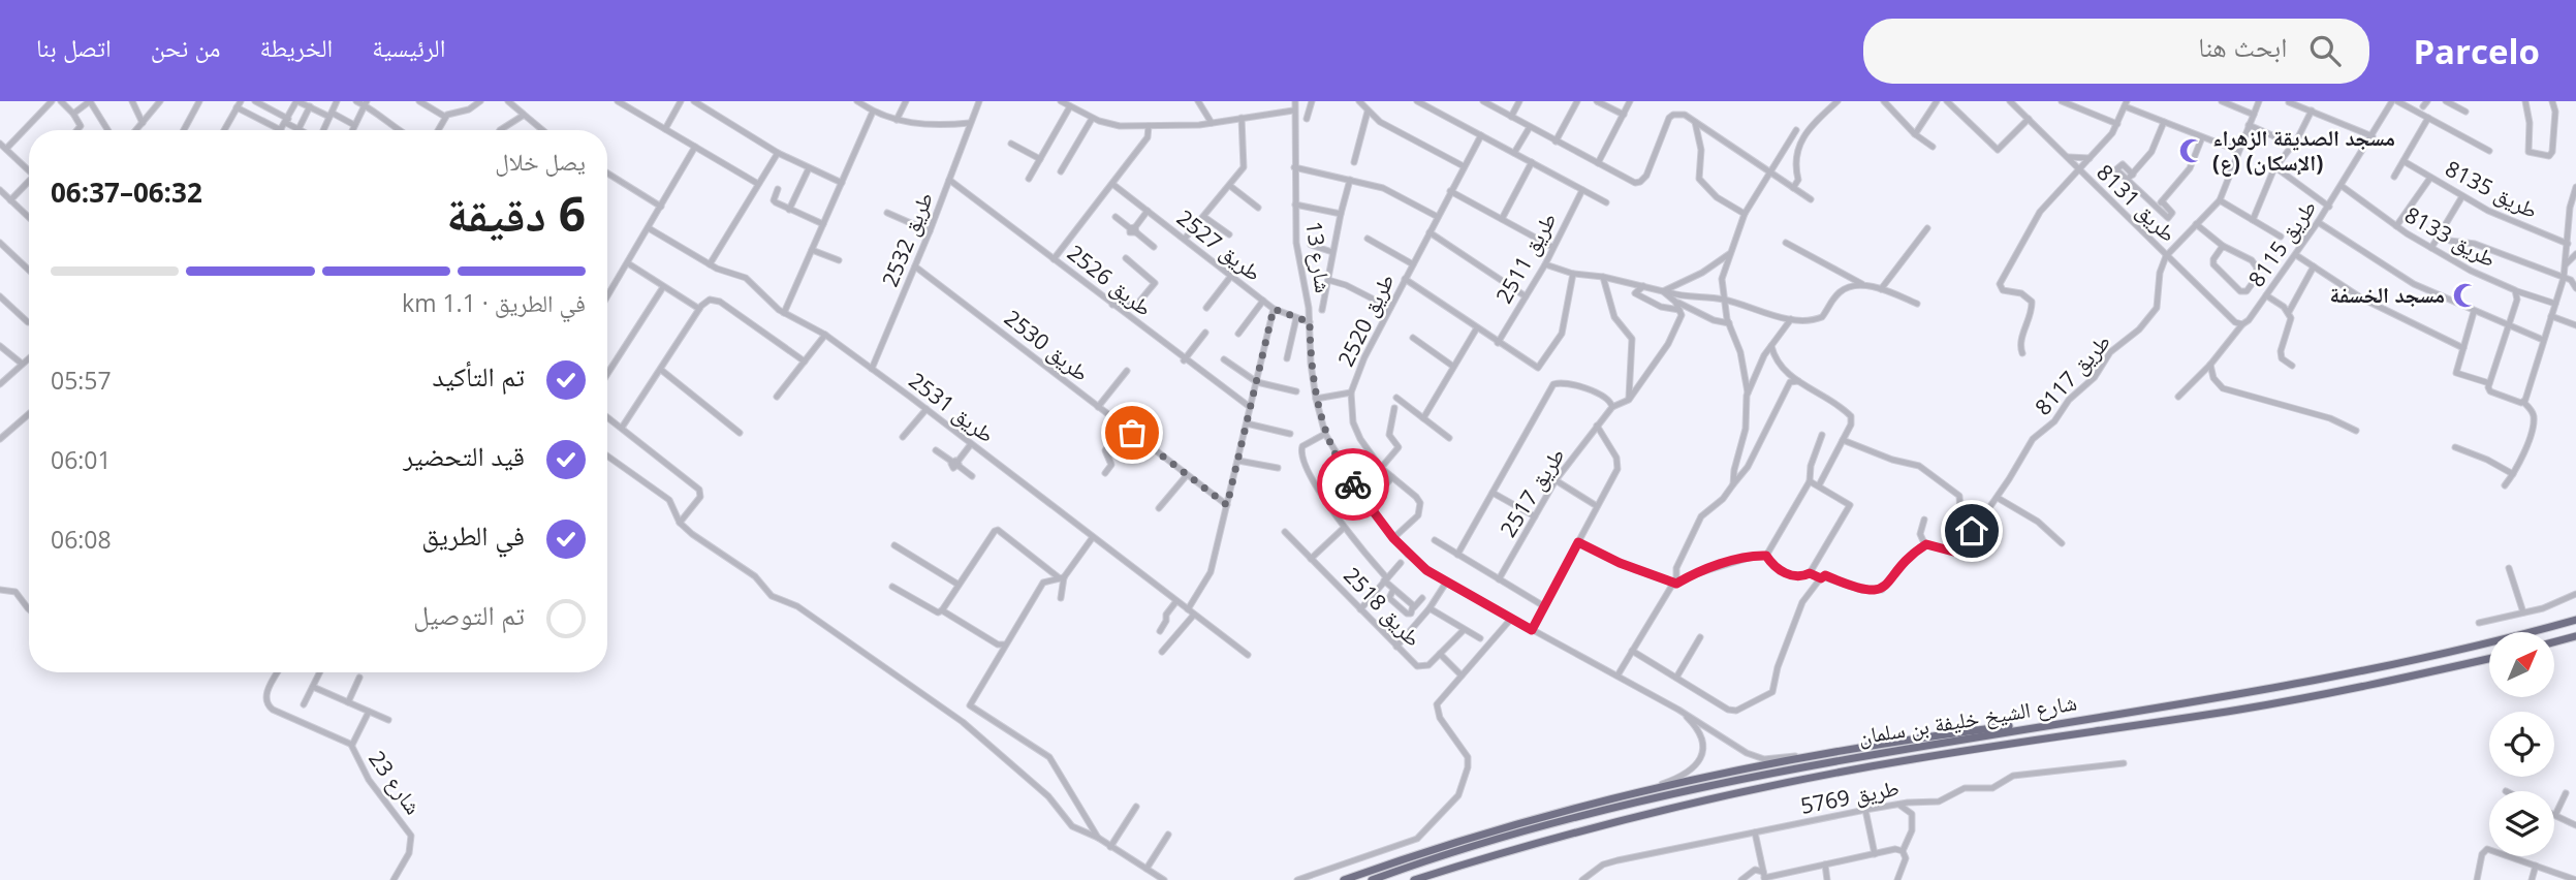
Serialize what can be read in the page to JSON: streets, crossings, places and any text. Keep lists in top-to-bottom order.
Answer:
{
  "streets": {
    "highway": ["شارع الشيخ خليفة بن سلمان"],
    "street": [
      "طريق 8135",
      "طريق 8131",
      "طريق 8133",
      "طريق 2532",
      "طريق 8115",
      "طريق 2527",
      "شارع 13",
      "طريق 2511",
      "طريق 2526",
      "طريق 2520",
      "طريق 2530",
      "طريق 8117",
      "طريق 2531",
      "طريق 2517",
      "طريق 2518",
      "شارع 23",
      "طريق 5769"
    ]
  },
  "crossings": [
    ["طريق 8131", "طريق 8115"],
    ["طريق 8131", "طريق 8117"],
    ["طريق 8133", "طريق 8115"],
    ["طريق 2532", "طريق 2526"],
    ["طريق 2532", "طريق 2530"],
    ["طريق 2532", "طريق 2531"],
    ["طريق 2527", "شارع 13"],
    ["شارع 13", "طريق 2520"],
    ["شارع 13", "طريق 2518"]
  ],
  "places": {
    "mosque": ["مسجد الصديقة الزهراء (ع) (الإسكان)", "مسجد الخسفة"]
  },
  "north": "top right",
  "page": {
    "header": "Parcelo",
    "search": "ابحث هنا",
    "nav": [
      "الرئيسية",
      "الخريطة",
      "من نحن",
      "اتصل بنا"
    ],
    "heading": ["6 دقيقة", "يصل خلال", "06:32–06:37"],
    "bar": "في الطريق · 1.1 km",
    "list": [
      ["تم التأكيد", "05:57"],
      ["قيد التحضير", "06:01"],
      ["في الطريق", "06:08"],
      "تم التوصيل"
    ]
  }
}
